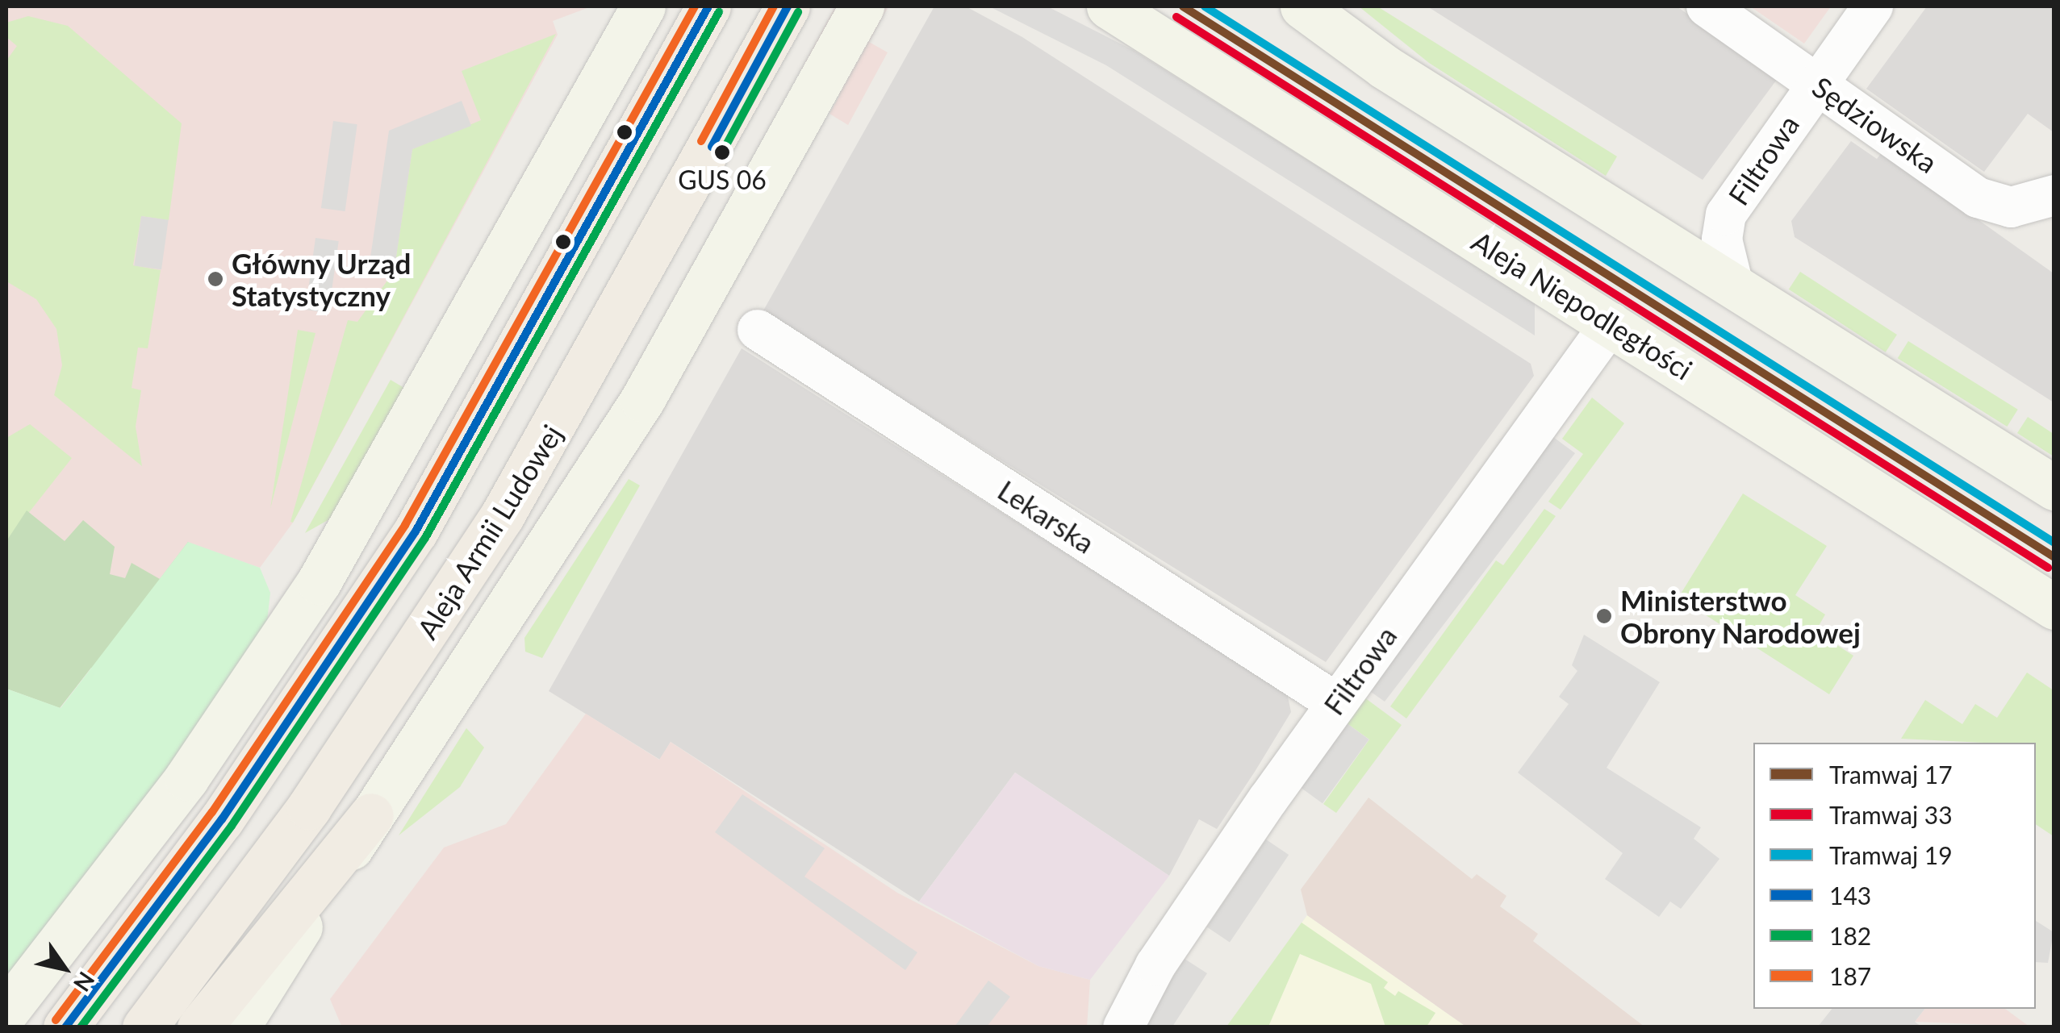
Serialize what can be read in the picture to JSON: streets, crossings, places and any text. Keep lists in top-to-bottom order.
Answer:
{
  "streets": {
    "main road": ["Aleja Niepodległości", "Aleja Armii Ludowej"],
    "street": ["Sędziowska", "Filtrowa", "Lekarska"]
  },
  "crossings": [
    ["Sędziowska", "Filtrowa"],
    ["Filtrowa", "Aleja Niepodległości"],
    ["Filtrowa", "Lekarska"]
  ],
  "places": ["GUS 06", "Główny Urząd Statystyczny", "Ministerstwo Obrony Narodowej"],
  "lines": [
    "tram line 17",
    "tram line 19",
    "transit line 143",
    "transit line 187",
    "transit line 182",
    "tram line 33"
  ],
  "legend": [
    "Tramwaj 17",
    "Tramwaj 33",
    "Tramwaj 19",
    "143",
    "182",
    "187"
  ],
  "north": "bottom right"
}
